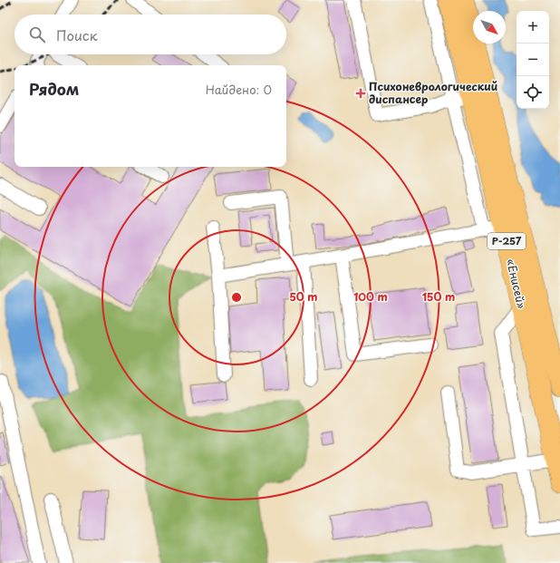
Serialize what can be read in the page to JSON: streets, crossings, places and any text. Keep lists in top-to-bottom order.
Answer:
{
  "streets": {
    "highway": ["Р-257", "«Енисей»"]
  },
  "places": {
    "health": ["Психоневрологический диспансер"]
  },
  "north": "bottom right",
  "page": {
    "map_buttons": ["+", "−"],
    "search": "Поиск",
    "heading": ["Рядом", "Найдено: 0"]
  },
  "rings": ["50 m", "100 m", "150 m"]
}
